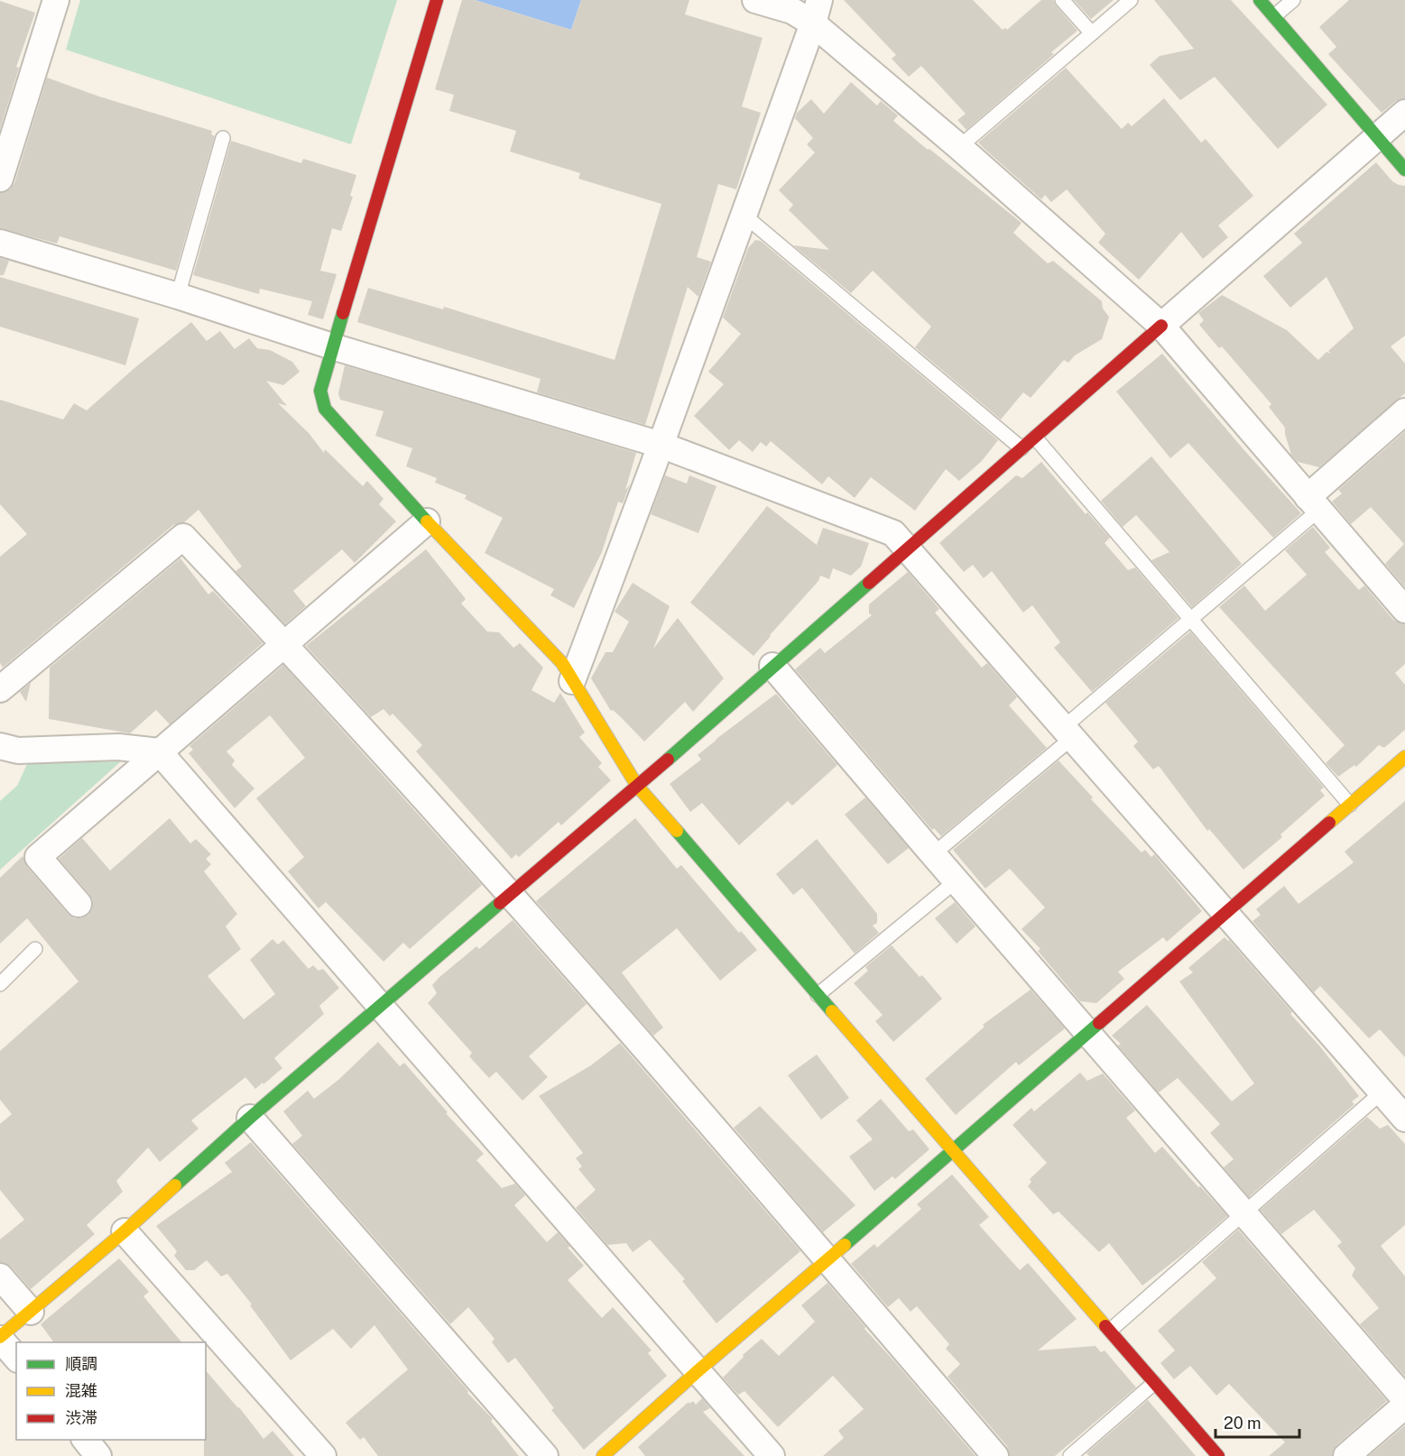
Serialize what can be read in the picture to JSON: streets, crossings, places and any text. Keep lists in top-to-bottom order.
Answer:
{
  "legend": ["順調", "混雑", "渋滞"],
  "scale_bar": "20 m"
}
